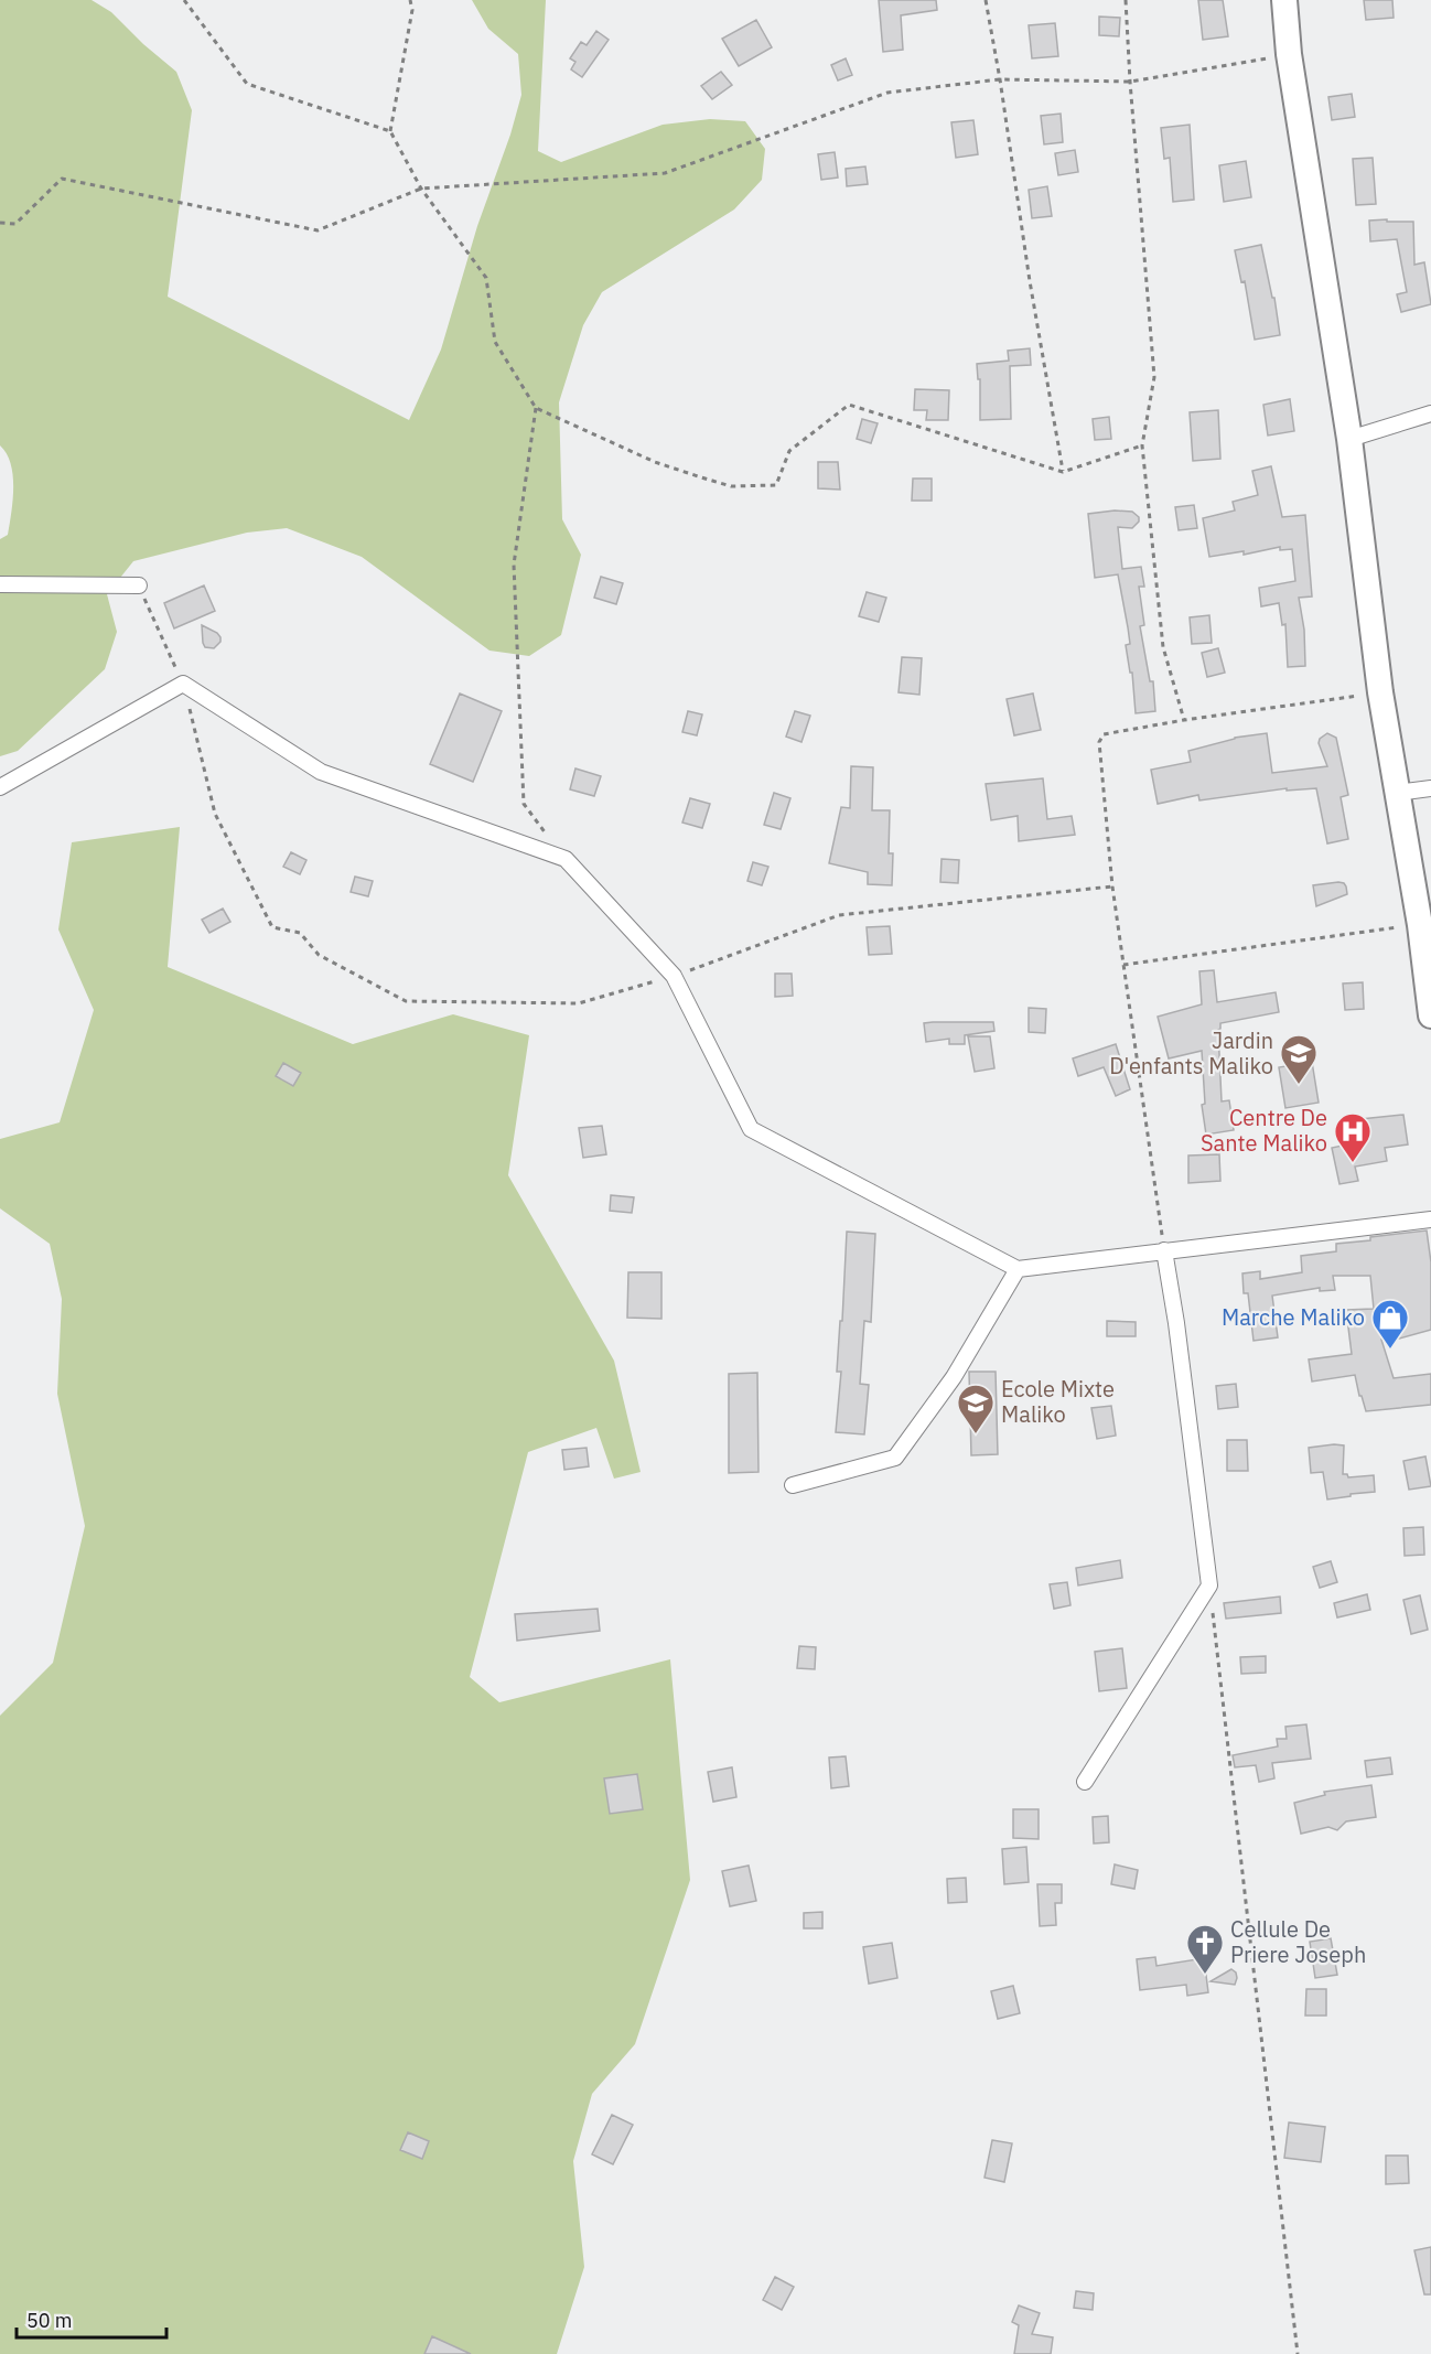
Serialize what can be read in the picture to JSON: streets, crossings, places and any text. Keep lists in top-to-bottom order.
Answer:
{
  "places": {
    "school or university": ["Jardin D'enfants Maliko", "Ecole Mixte Maliko"],
    "hospital": ["Centre De Sante Maliko"],
    "shop": ["Marche Maliko"],
    "church": ["Cellule De Priere Joseph"]
  },
  "scale_bar": "50 m"
}
